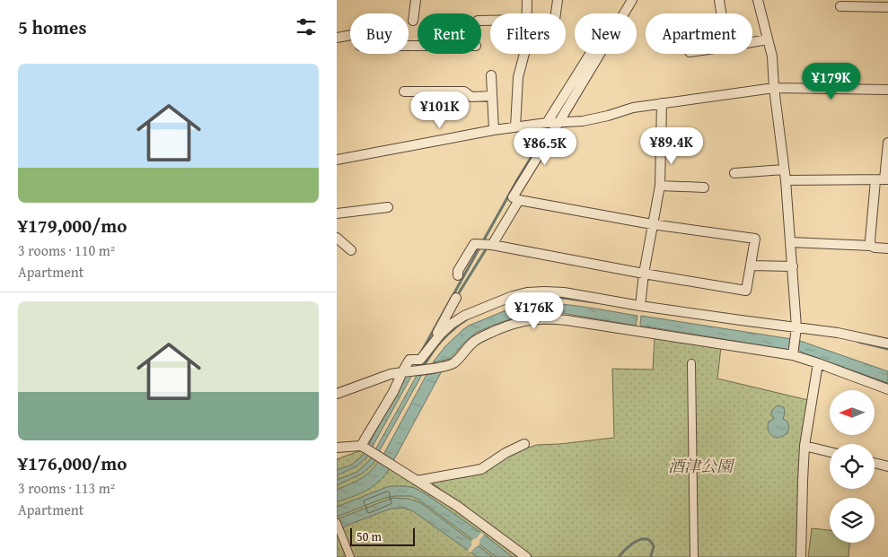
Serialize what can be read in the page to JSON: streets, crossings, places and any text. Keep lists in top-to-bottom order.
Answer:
{
  "parks": ["酒津公園"],
  "scale_bar": "50 m",
  "north": "left",
  "page": {
    "heading": "5 homes",
    "chip": [
      "Buy",
      "Rent",
      "Filters",
      "New",
      "Apartment"
    ],
    "list": [
      {
        "name": "¥179,000/mo",
        "note": "3 rooms · 110 m² · Apartment"
      },
      {
        "name": "¥176,000/mo",
        "note": "3 rooms · 113 m² · Apartment"
      }
    ],
    "price": [
      "¥179K",
      "¥101K",
      "¥89.4K",
      "¥86.5K",
      "¥176K"
    ],
    "scale": "50 m"
  }
}
